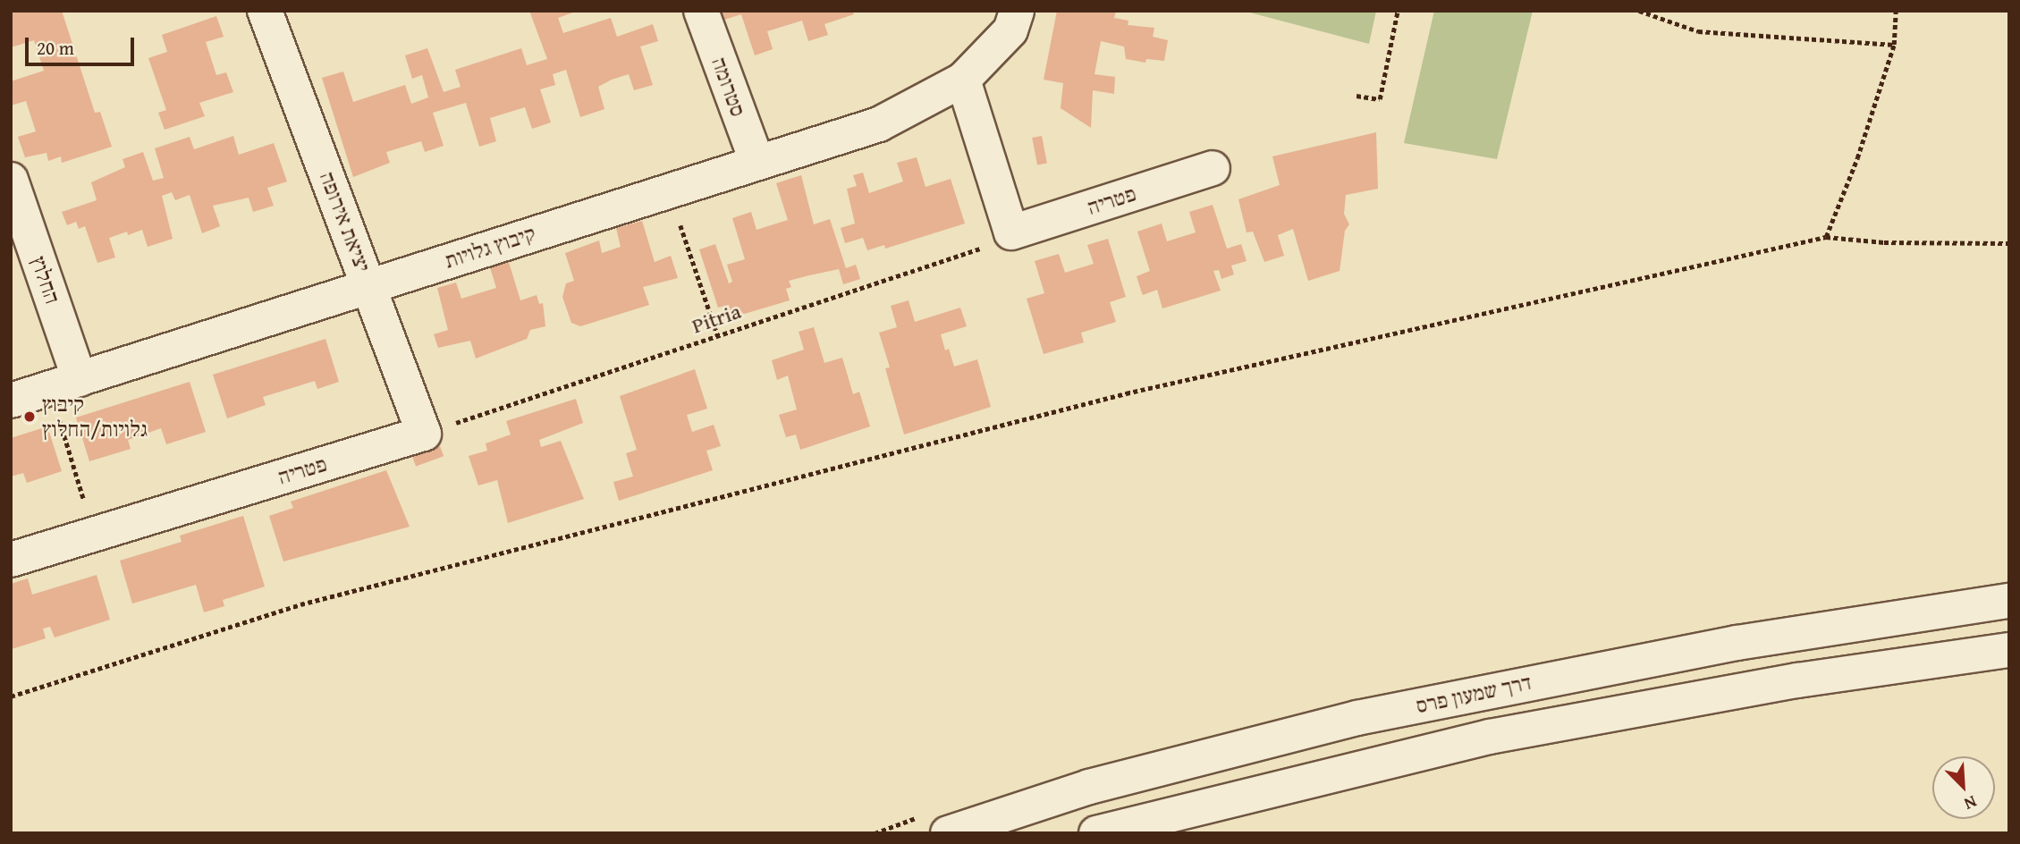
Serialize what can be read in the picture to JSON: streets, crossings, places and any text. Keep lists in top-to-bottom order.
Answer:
{
  "streets": {
    "street": [
      "סטרומה",
      "פטריה",
      "יציאת אירופה",
      "קיבוץ גלויות",
      "החלוץ",
      "דרך שמעון פרס"
    ],
    "path": ["Pitria"]
  },
  "crossings": [
    ["סטרומה", "קיבוץ גלויות"],
    ["פטריה", "יציאת אירופה"],
    ["פטריה", "Pitria"],
    ["יציאת אירופה", "קיבוץ גלויות"],
    ["יציאת אירופה", "Pitria"],
    ["קיבוץ גלויות", "החלוץ"]
  ],
  "places": ["קיבוץ גלויות/החלוץ"],
  "scale_bar": "20 m",
  "north": "bottom right"
}
